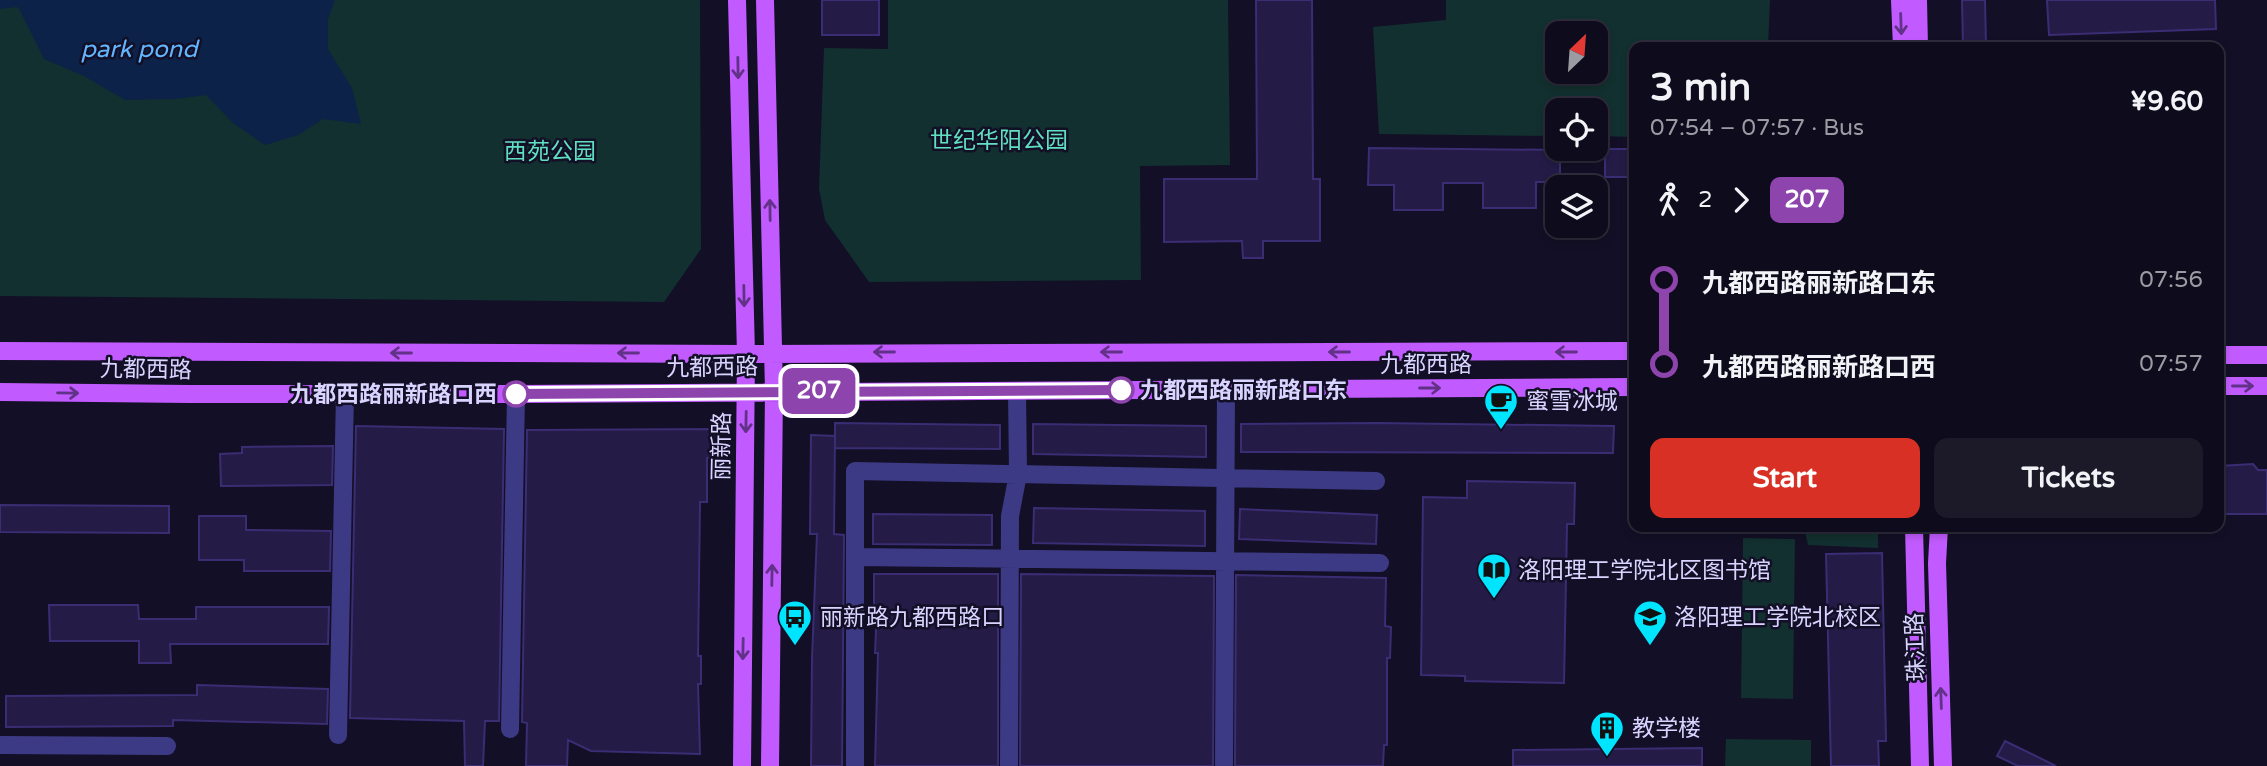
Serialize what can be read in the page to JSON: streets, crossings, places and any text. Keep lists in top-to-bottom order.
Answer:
{
  "streets": {
    "main road": ["九都西路", "丽新路", "珠江路"]
  },
  "crossings": [
    ["九都西路", "丽新路"]
  ],
  "water": ["park pond"],
  "parks": ["世纪华阳公园", "西苑公园"],
  "places": {
    "other": ["九都西路丽新路口东", "九都西路丽新路口西"],
    "cafe": ["蜜雪冰城"],
    "library": ["洛阳理工学院北区图书馆"],
    "bus stop": ["丽新路九都西路口"],
    "school or university": ["洛阳理工学院北校区"],
    "building": ["教学楼"]
  },
  "lines": ["bus line 207"],
  "north": "top right",
  "page": {
    "on_map": "207",
    "heading": ["3 min", "07:54 – 07:57 · Bus", "¥9.60"],
    "legs": ["2", "207"],
    "list": [
      {
        "name": "九都西路丽新路口东",
        "value": "07:56"
      },
      {
        "name": "九都西路丽新路口西",
        "value": "07:57"
      }
    ],
    "buttons": ["Start", "Tickets"]
  }
}
